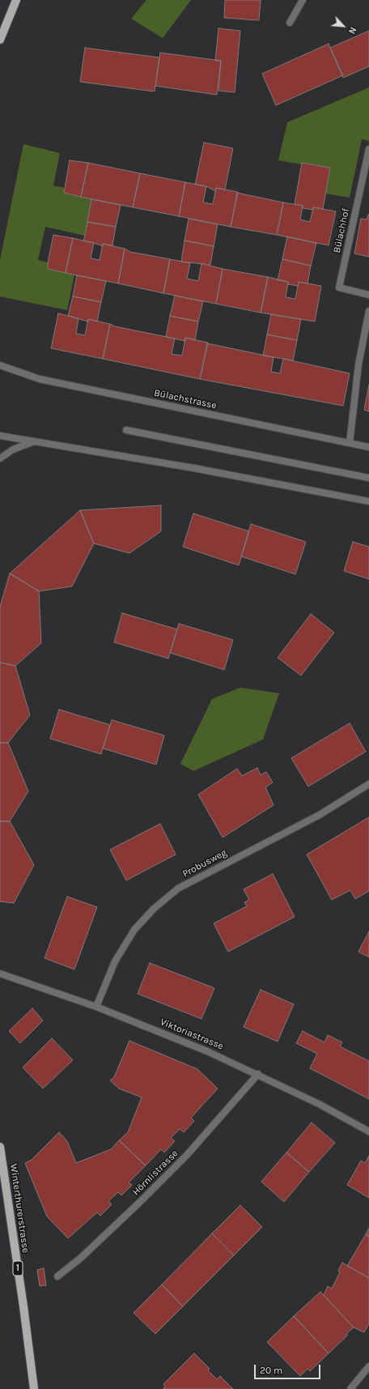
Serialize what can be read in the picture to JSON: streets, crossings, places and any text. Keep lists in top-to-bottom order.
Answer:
{
  "streets": {
    "main road": ["Winterthurerstrasse", "1"],
    "street": [
      "Bülachhof",
      "Bülachstrasse",
      "Probusweg",
      "Viktoriastrasse",
      "Hörnlistrasse"
    ]
  },
  "crossings": [
    ["Probusweg", "Viktoriastrasse"],
    ["Viktoriastrasse", "Hörnlistrasse"]
  ],
  "scale_bar": "20 m",
  "north": "bottom right"
}
